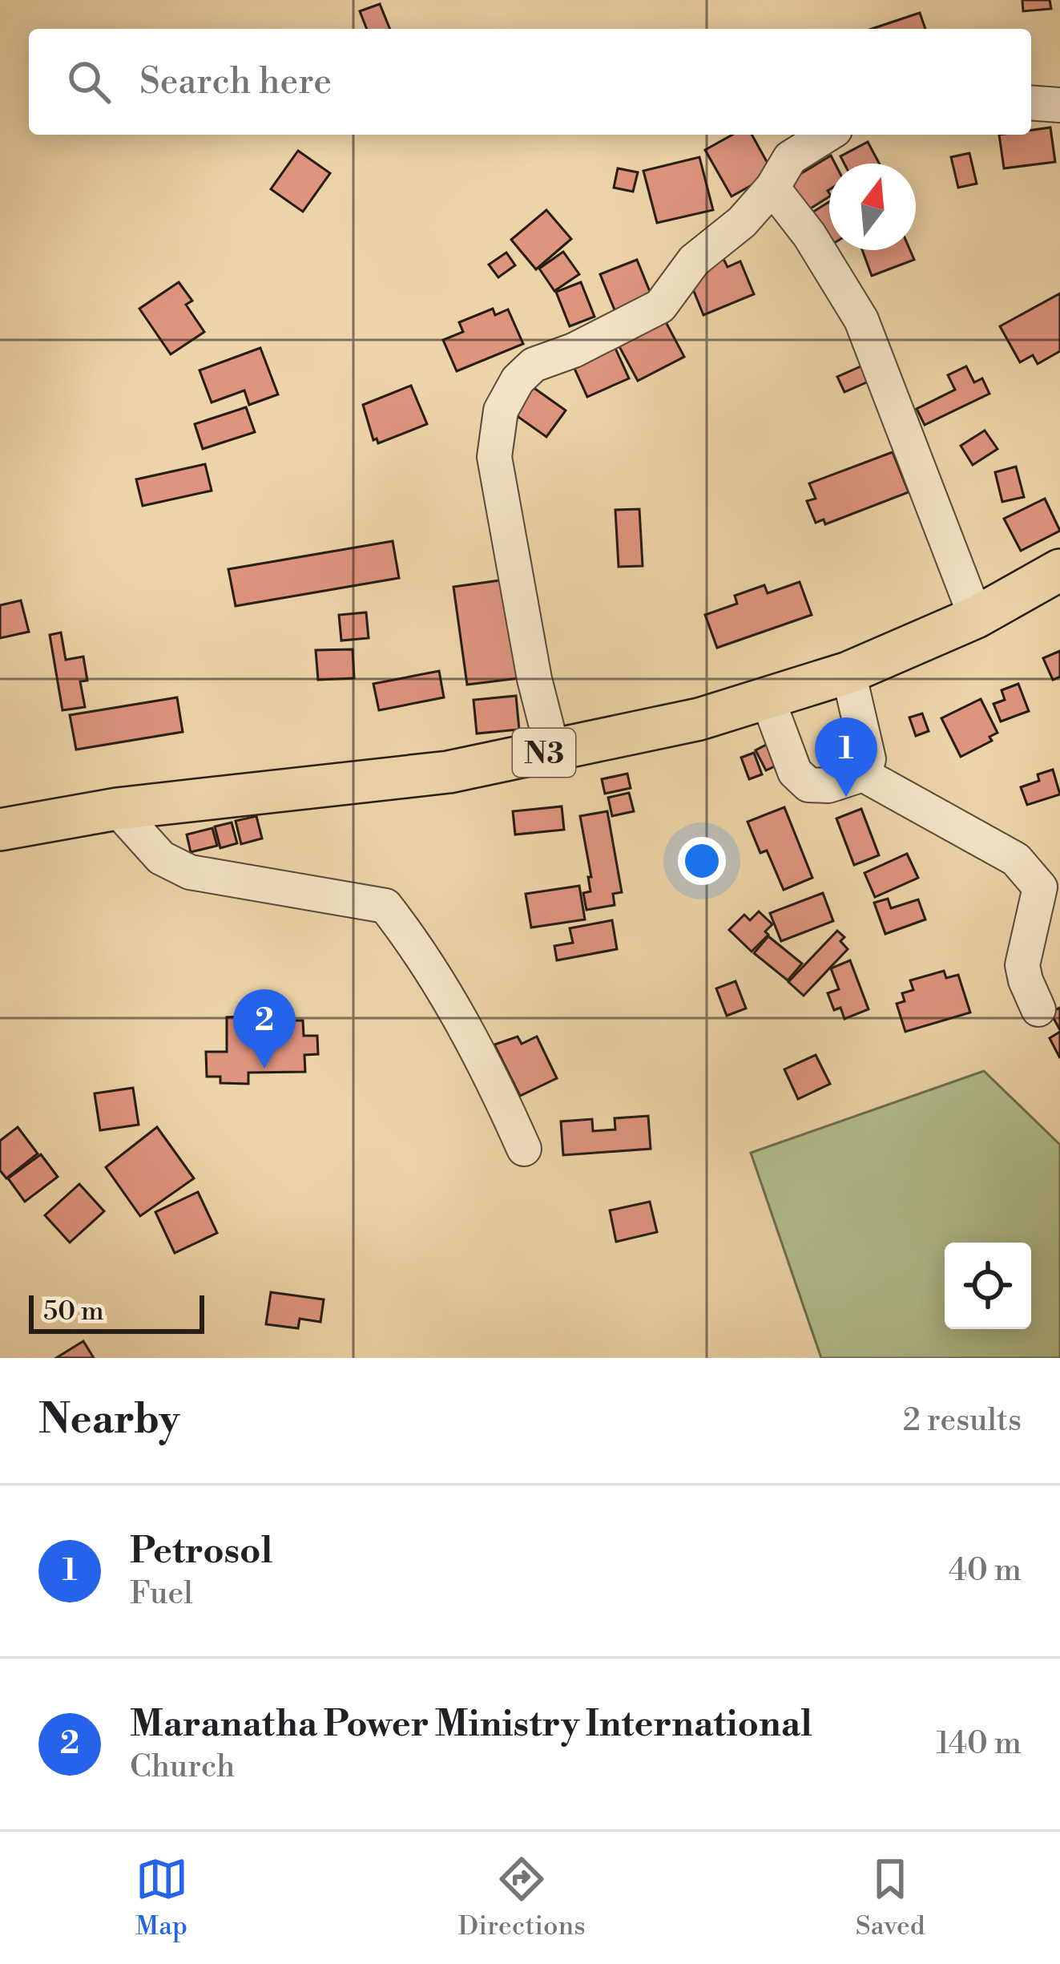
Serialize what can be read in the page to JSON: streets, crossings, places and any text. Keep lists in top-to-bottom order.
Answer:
{
  "streets": {
    "main road": ["N3"]
  },
  "scale_bar": "50 m",
  "north": "top",
  "page": {
    "search": "Search here",
    "pins": ["1", "2"],
    "scale": "50 m",
    "heading": ["Nearby", "2 results"],
    "list": [
      {
        "mark": "1",
        "name": "Petrosol",
        "note": "Fuel",
        "value": "40 m"
      },
      {
        "mark": "2",
        "name": "Maranatha Power Ministry International",
        "note": "Church",
        "value": "140 m"
      }
    ],
    "nav": ["Map", "Directions", "Saved"]
  }
}
